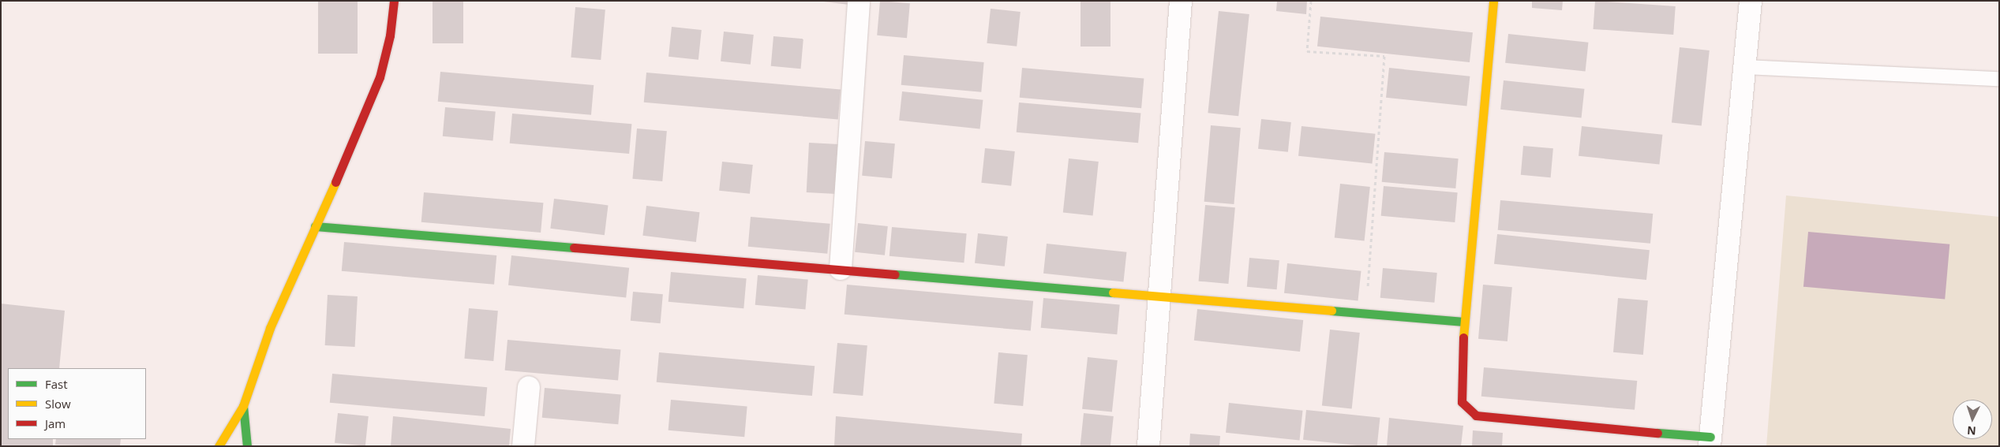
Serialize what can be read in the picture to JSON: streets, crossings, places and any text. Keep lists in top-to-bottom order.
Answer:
{
  "legend": ["Fast", "Slow", "Jam"],
  "north": "bottom"
}
